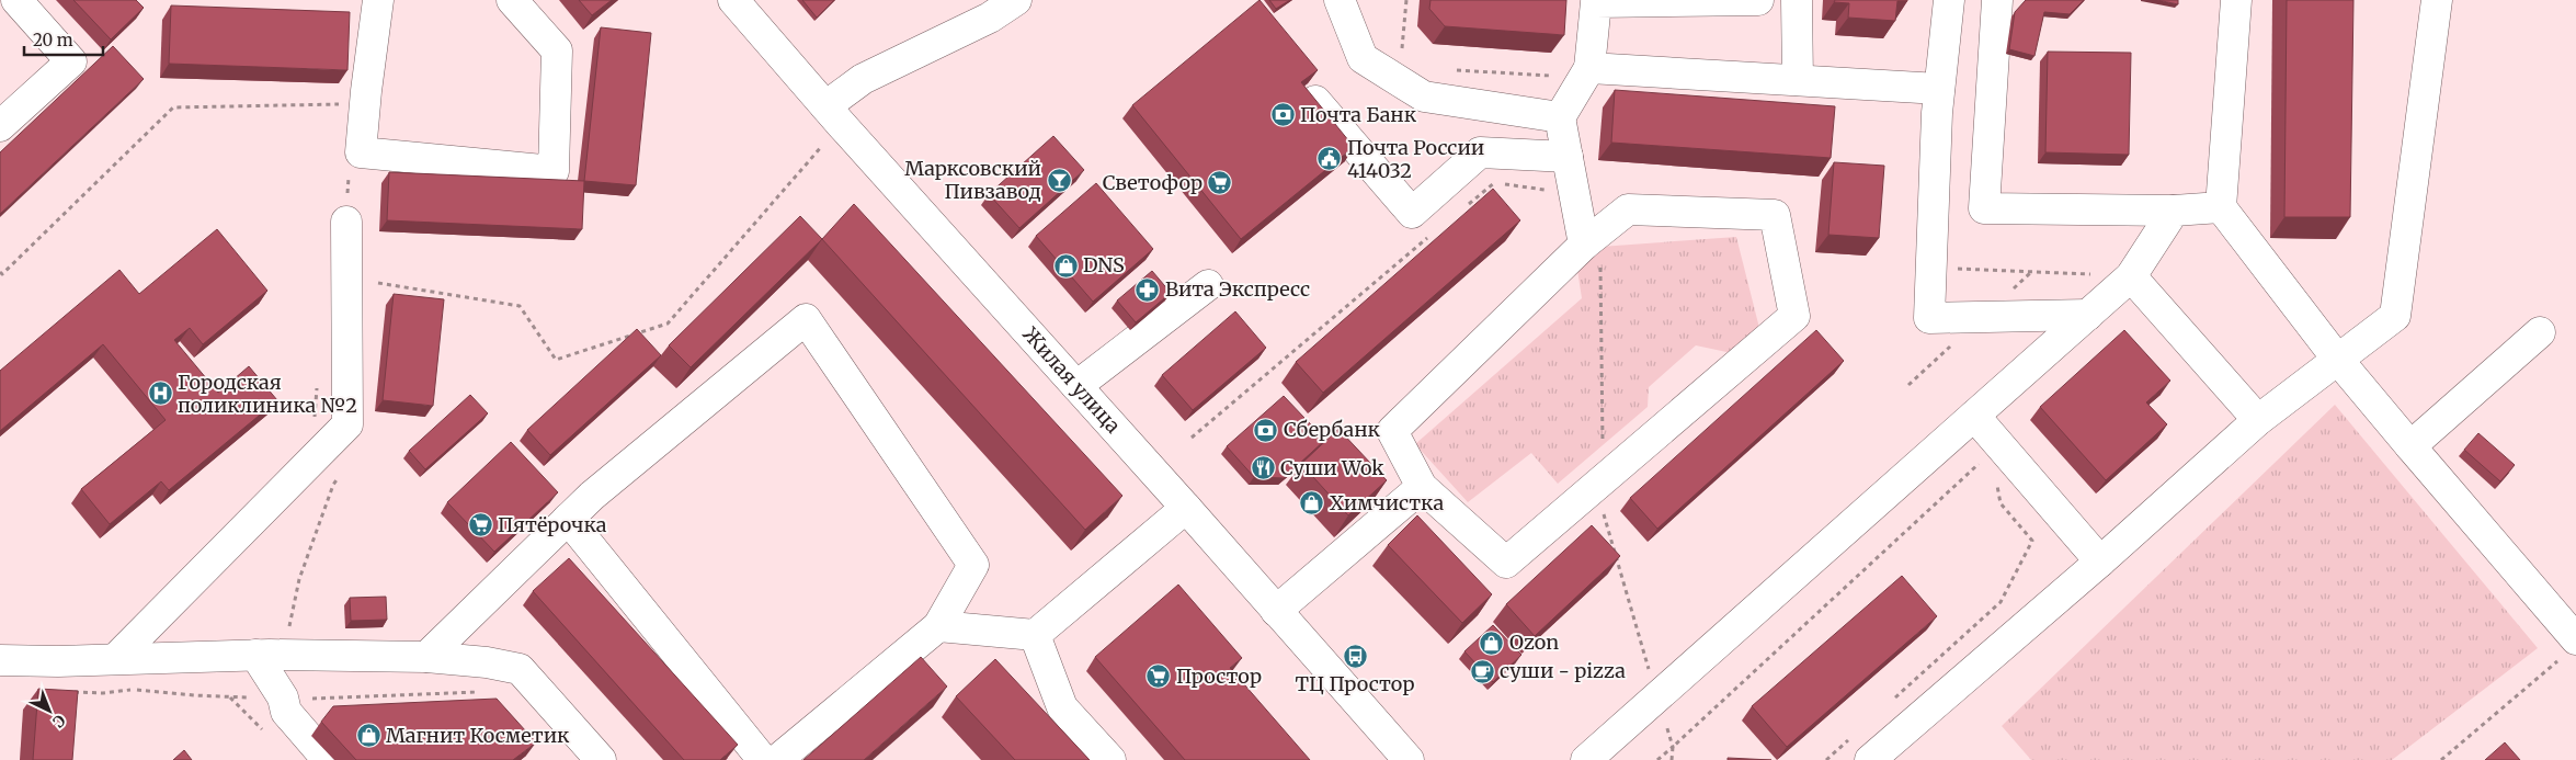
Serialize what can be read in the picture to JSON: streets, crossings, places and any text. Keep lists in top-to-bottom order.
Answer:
{
  "streets": {
    "street": ["Жилая улица"]
  },
  "places": {
    "bank": ["Почта Банк", "Сбербанк"],
    "public building": ["Почта России 414032"],
    "bar": ["Марксовский Пивзавод"],
    "supermarket": ["Светофор", "Пятёрочка", "Простор"],
    "shop": [
      "DNS",
      "Химчистка",
      "Ozon",
      "Магнит Косметик"
    ],
    "pharmacy": ["Вита Экспресс"],
    "hospital": ["Городская поликлиника №2"],
    "restaurant": ["Суши Wok"],
    "bus stop": ["ТЦ Простор"],
    "cafe": ["суши - pizza"]
  },
  "scale_bar": "20 m",
  "north": "bottom right"
}
